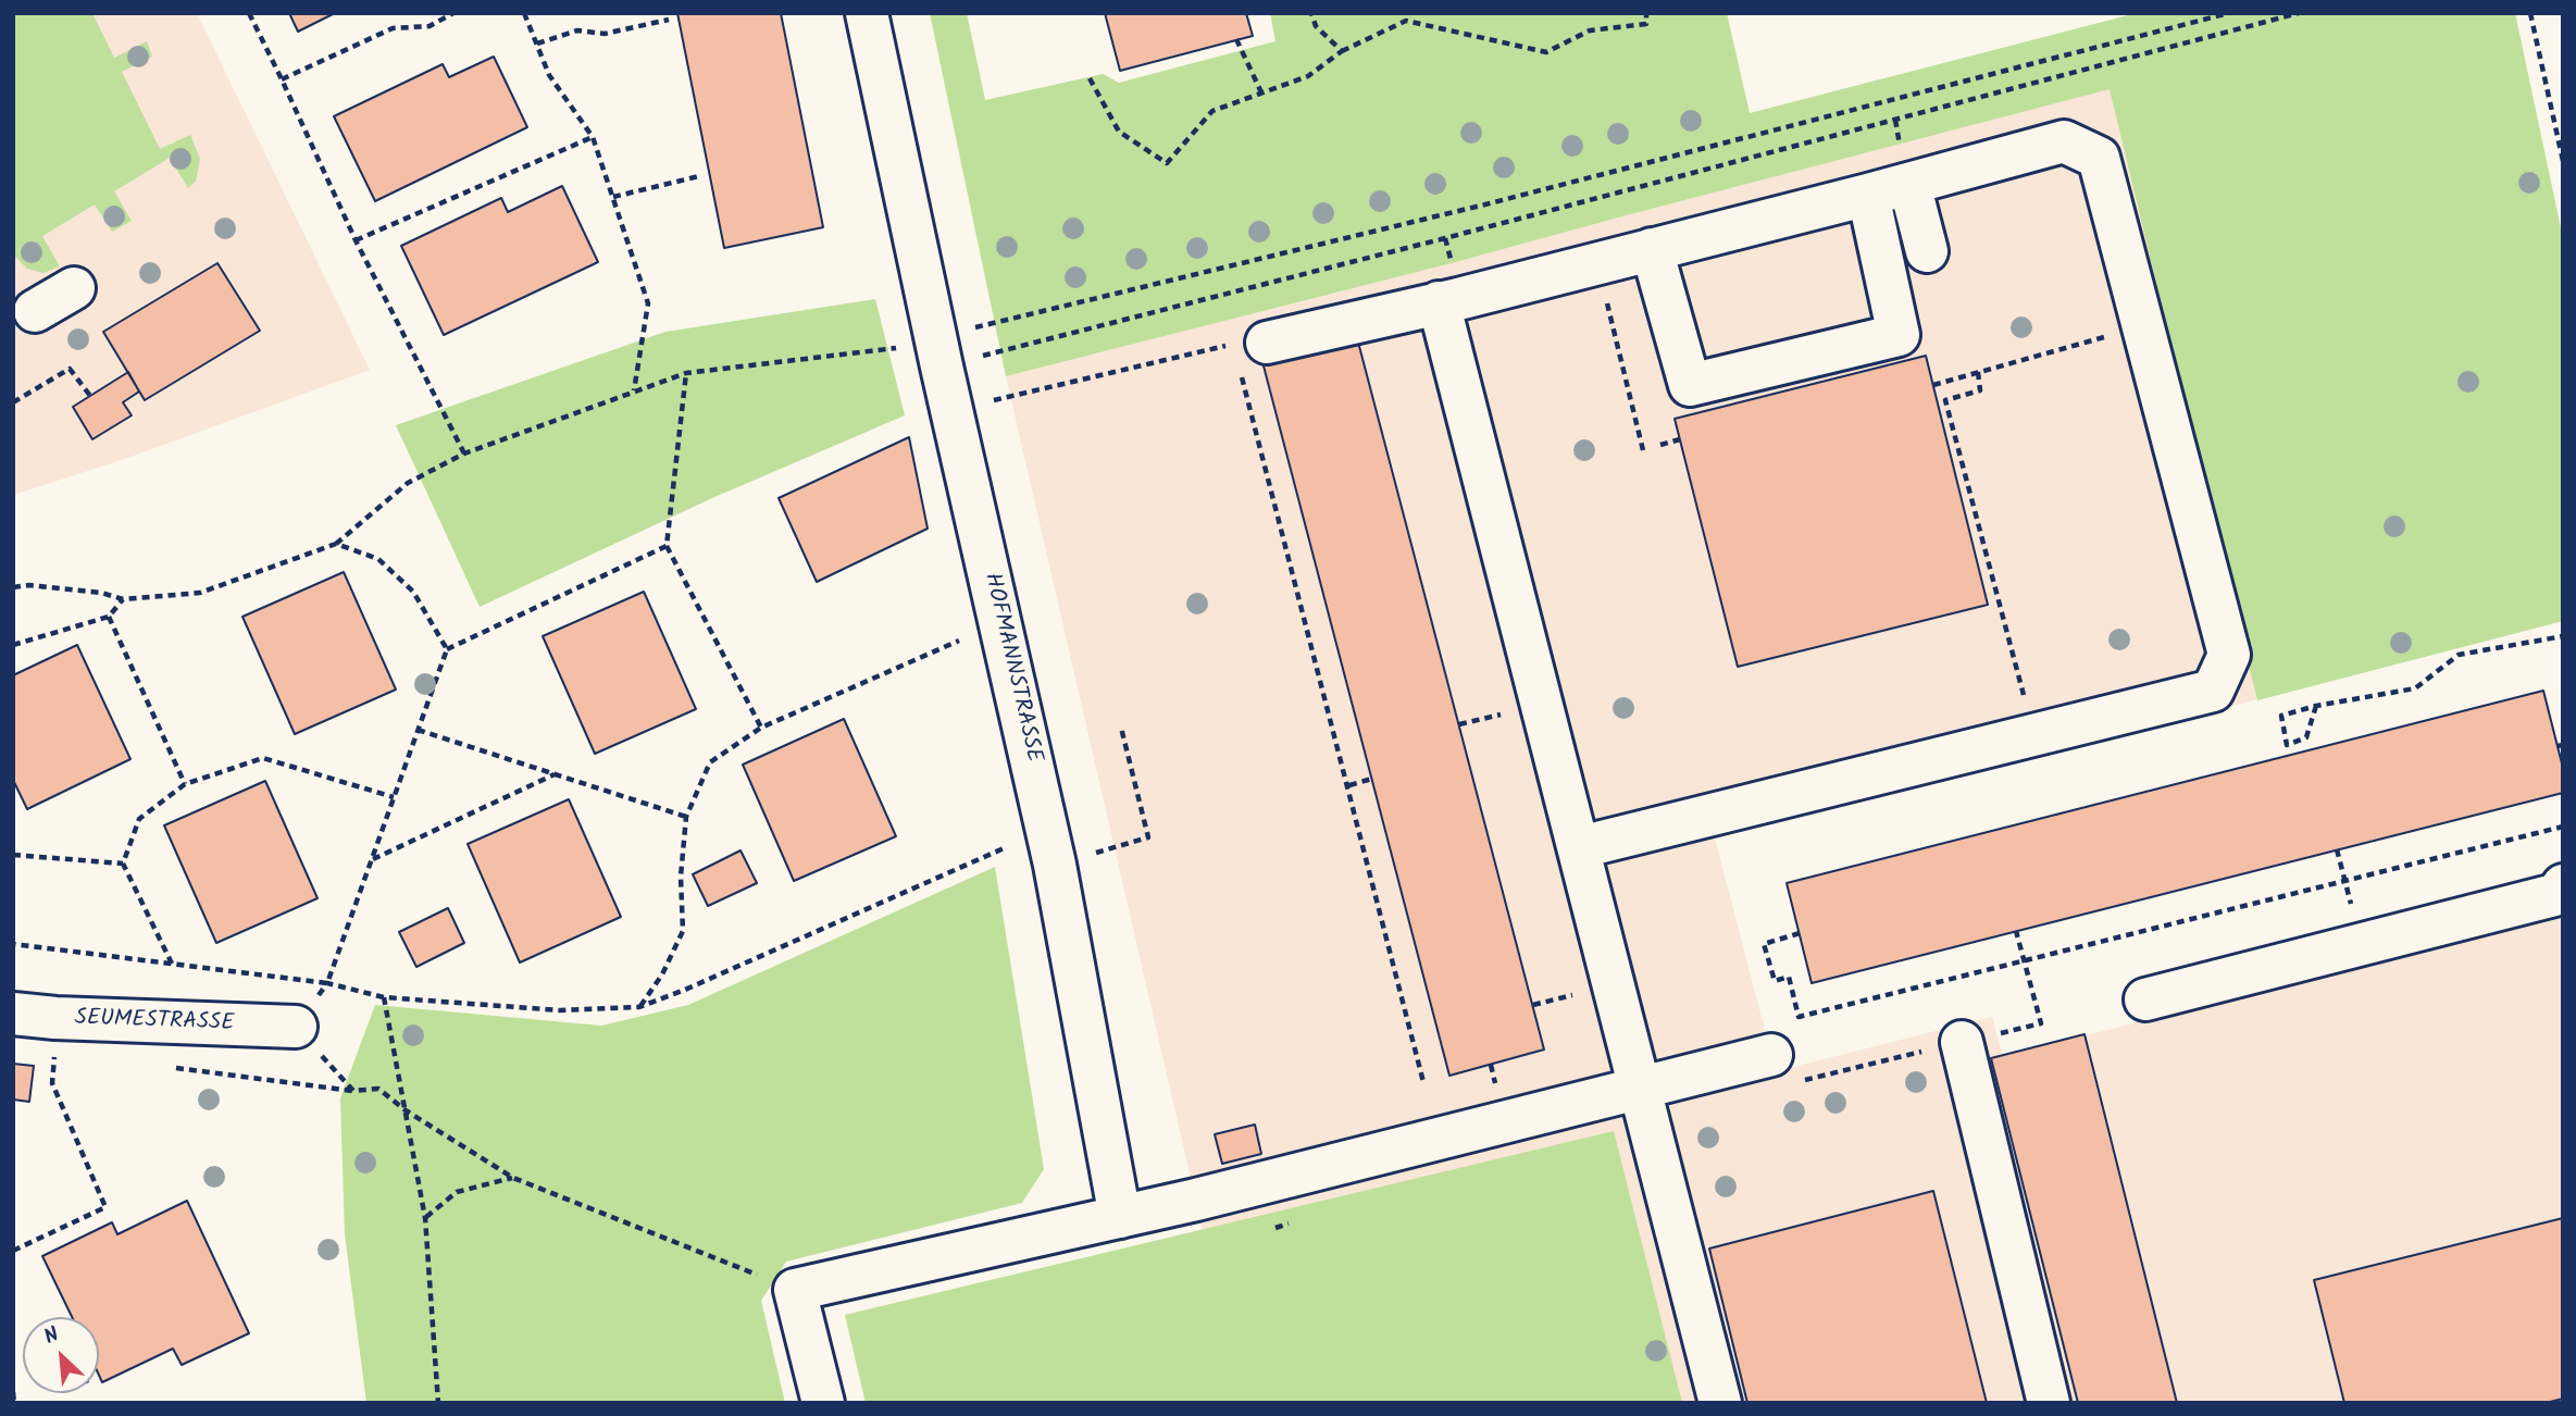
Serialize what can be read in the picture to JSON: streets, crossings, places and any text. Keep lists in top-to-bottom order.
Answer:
{
  "streets": {
    "street": ["HOFMANNSTRASSE", "SEUMESTRASSE"]
  },
  "north": "top left"
}
